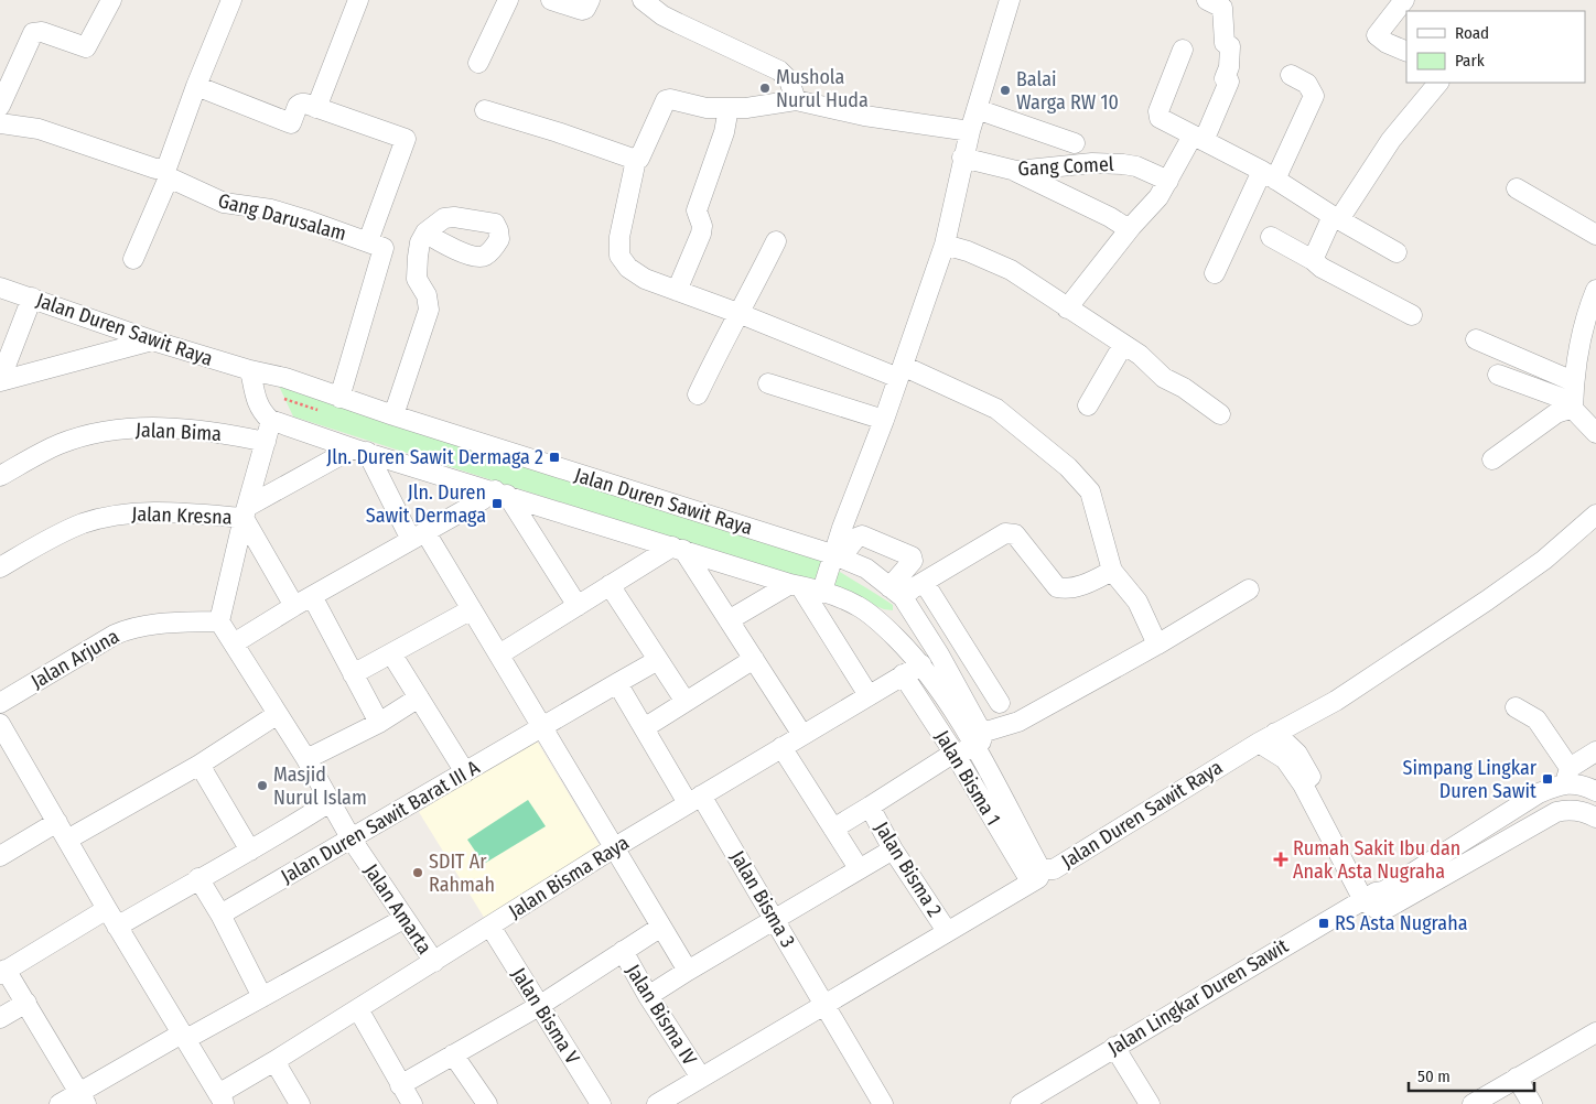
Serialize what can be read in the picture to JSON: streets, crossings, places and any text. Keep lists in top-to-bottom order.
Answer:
{
  "streets": {
    "street": [
      "Gang Comel",
      "Gang Darusalam",
      "Jalan Duren Sawit Raya",
      "Jalan Bima",
      "Jalan Kresna",
      "Jalan Arjuna",
      "Jalan Bisma 1",
      "Jalan Duren Sawit Barat III A",
      "Jalan Bisma 2",
      "Jalan Bisma Raya",
      "Jalan Bisma 3",
      "Jalan Amarta",
      "Jalan Lingkar Duren Sawit",
      "Jalan Bisma IV",
      "Jalan Bisma V"
    ]
  },
  "crossings": [
    ["Gang Darusalam", "Jalan Duren Sawit Raya"],
    ["Jalan Duren Sawit Raya", "Jalan Bisma 1"],
    ["Jalan Duren Sawit Raya", "Jalan Bisma Raya"],
    ["Jalan Arjuna", "Jalan Amarta"],
    ["Jalan Bisma 1", "Jalan Bisma Raya"],
    ["Jalan Duren Sawit Barat III A", "Jalan Bisma 3"],
    ["Jalan Duren Sawit Barat III A", "Jalan Amarta"],
    ["Jalan Bisma Raya", "Jalan Bisma 3"],
    ["Jalan Bisma Raya", "Jalan Amarta"],
    ["Jalan Bisma Raya", "Jalan Bisma V"]
  ],
  "places": {
    "other": [
      "Mushola Nurul Huda",
      "Balai Warga RW 10",
      "Masjid Nurul Islam",
      "SDIT Ar Rahmah"
    ],
    "transit": [
      "Jln. Duren Sawit Dermaga 2",
      "Jln. Duren Sawit Dermaga",
      "Simpang Lingkar Duren Sawit",
      "RS Asta Nugraha"
    ],
    "health": ["Rumah Sakit Ibu dan Anak Asta Nugraha"]
  },
  "legend": ["Road", "Park"],
  "scale_bar": "50 m"
}
